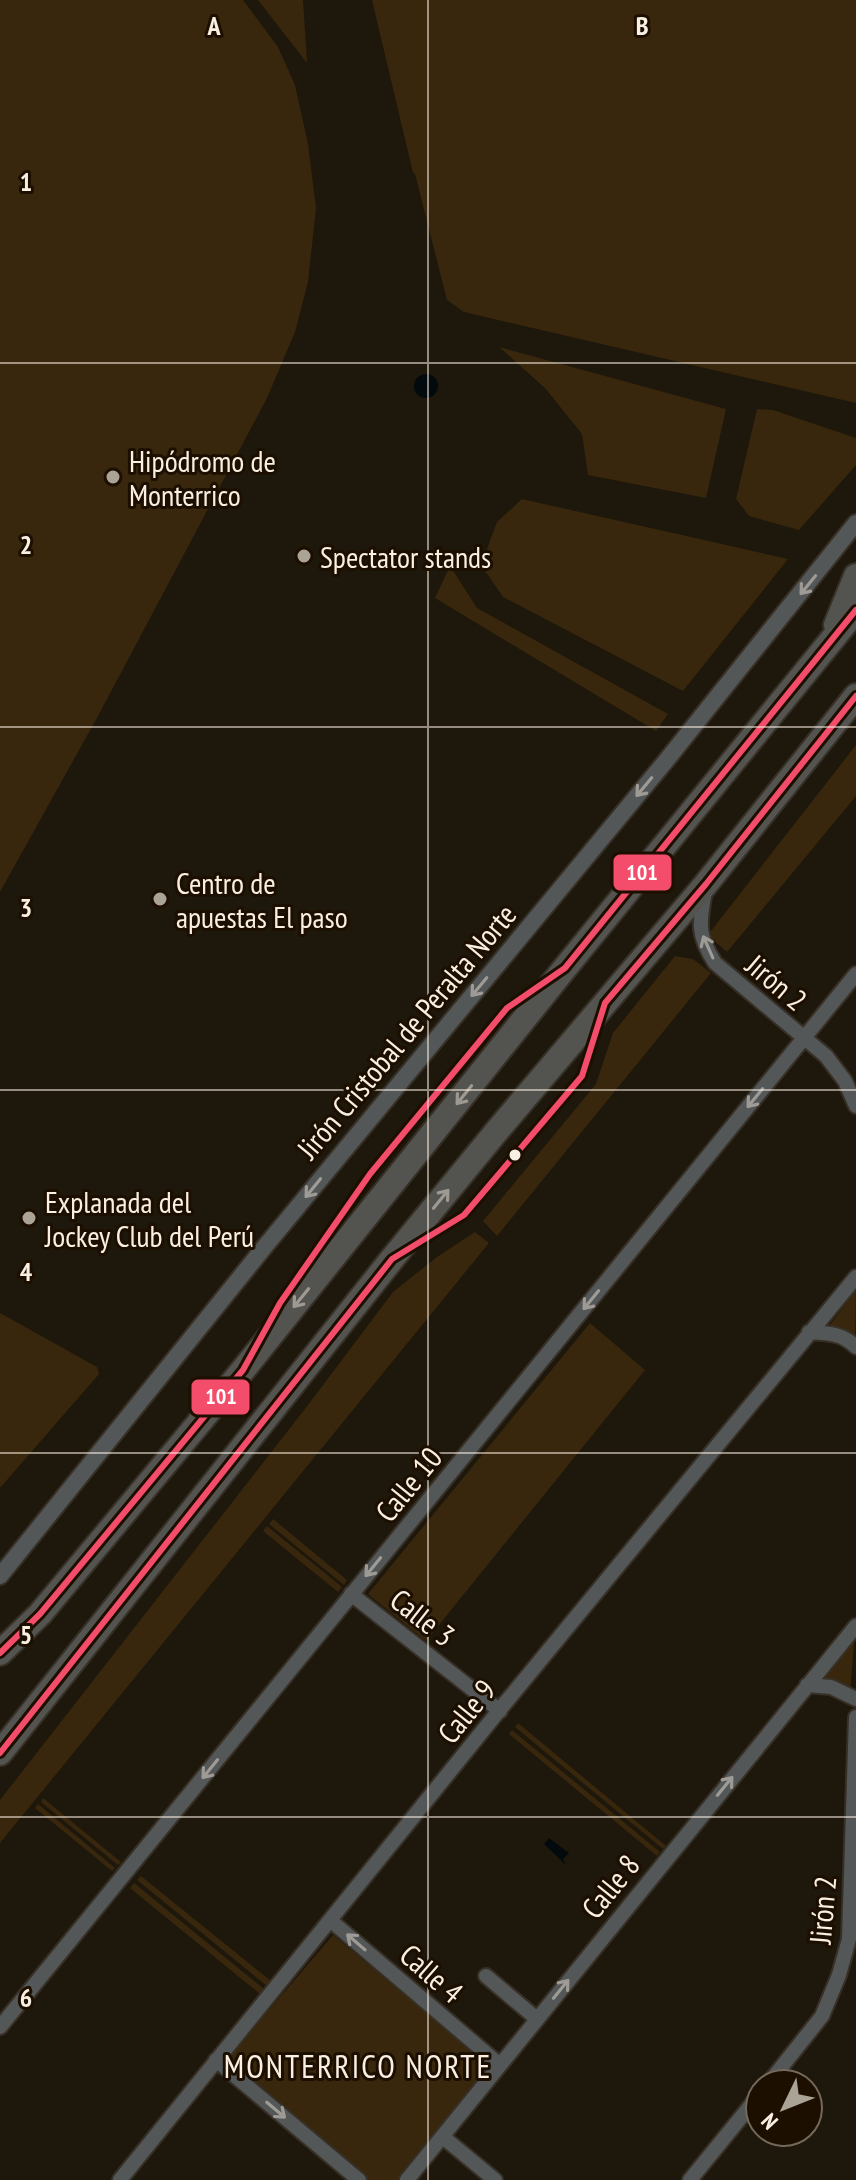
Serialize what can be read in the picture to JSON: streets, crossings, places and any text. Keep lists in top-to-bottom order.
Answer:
{
  "streets": {
    "street": [
      "Jirón 2",
      "Jirón Cristobal de Peralta Norte",
      "Calle 10",
      "Calle 3",
      "Calle 9",
      "Calle 8",
      "Calle 4"
    ]
  },
  "crossings": [
    ["Jirón 2", "Calle 10"],
    ["Calle 10", "Calle 3"],
    ["Calle 3", "Calle 9"],
    ["Calle 9", "Calle 4"],
    ["Calle 8", "Calle 4"]
  ],
  "one_way": [
    "Jirón Cristobal de Peralta Norte",
    "Calle 10",
    "Calle 8",
    "Calle 4"
  ],
  "districts": ["MONTERRICO NORTE"],
  "places": [
    "Hipódromo de Monterrico",
    "Spectator stands",
    "Centro de apuestas El paso",
    "Explanada del Jockey Club del Perú"
  ],
  "lines": ["transit line 101"],
  "north": "bottom left",
  "grid": {
    "columns": ["A", "B"],
    "rows": [
      "1",
      "2",
      "3",
      "4",
      "5",
      "6"
    ]
  }
}
